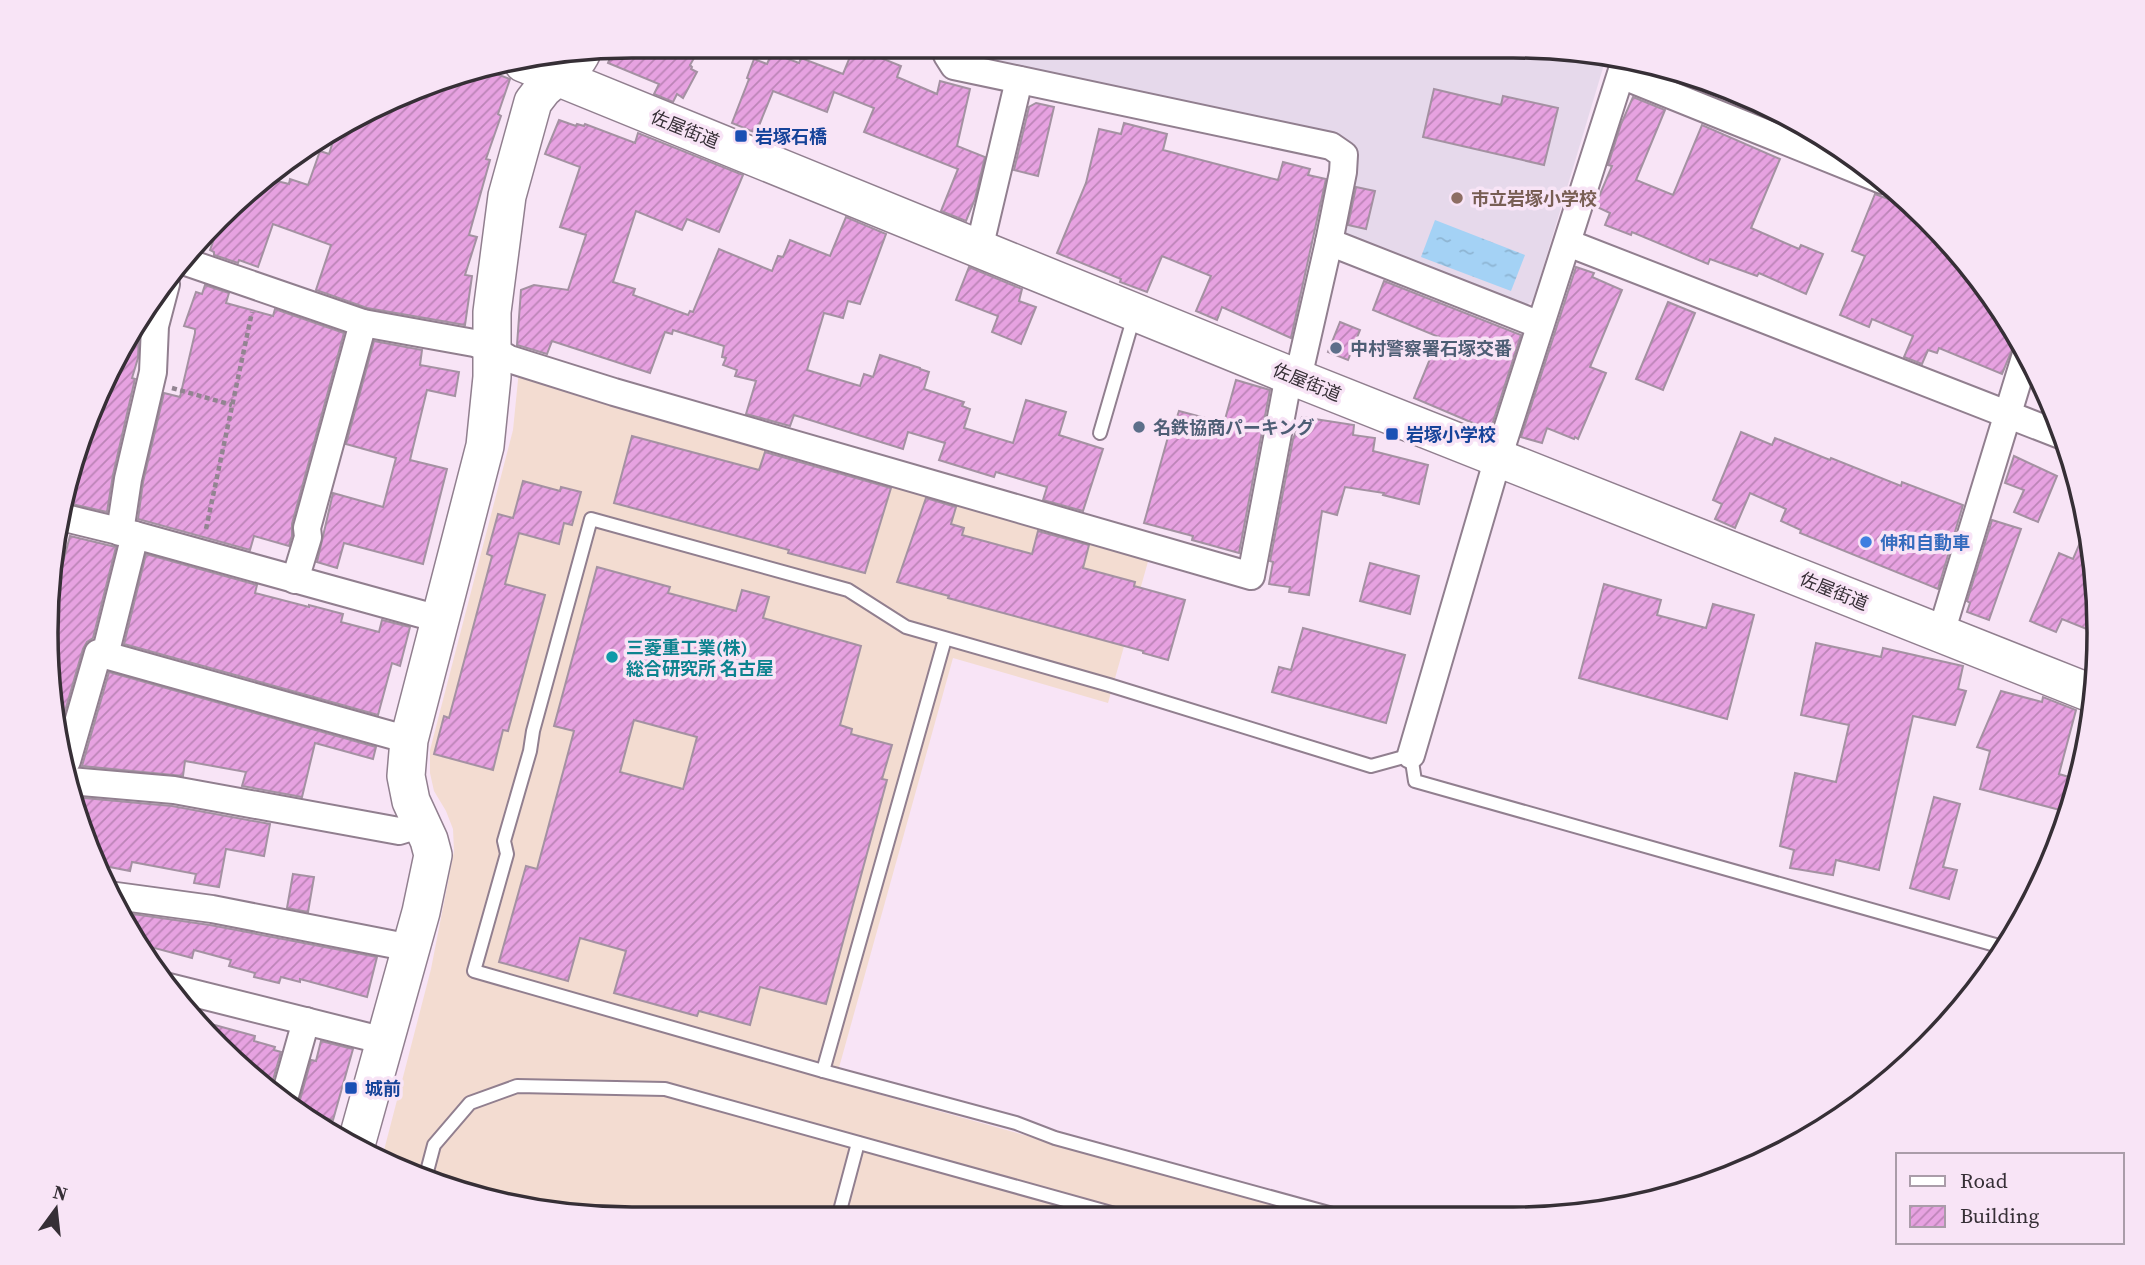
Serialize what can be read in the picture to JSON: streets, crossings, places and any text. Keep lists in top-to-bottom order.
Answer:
{
  "streets": {
    "street": ["佐屋街道"]
  },
  "places": {
    "transit": ["岩塚石橋", "岩塚小学校", "城前"],
    "other": [
      "市立岩塚小学校",
      "中村警察署石塚交番",
      "名鉄協商パーキング",
      "伸和自動車",
      "三菱重工業(株) 総合研究所 名古屋"
    ]
  },
  "legend": ["Road", "Building"],
  "north": "top"
}
